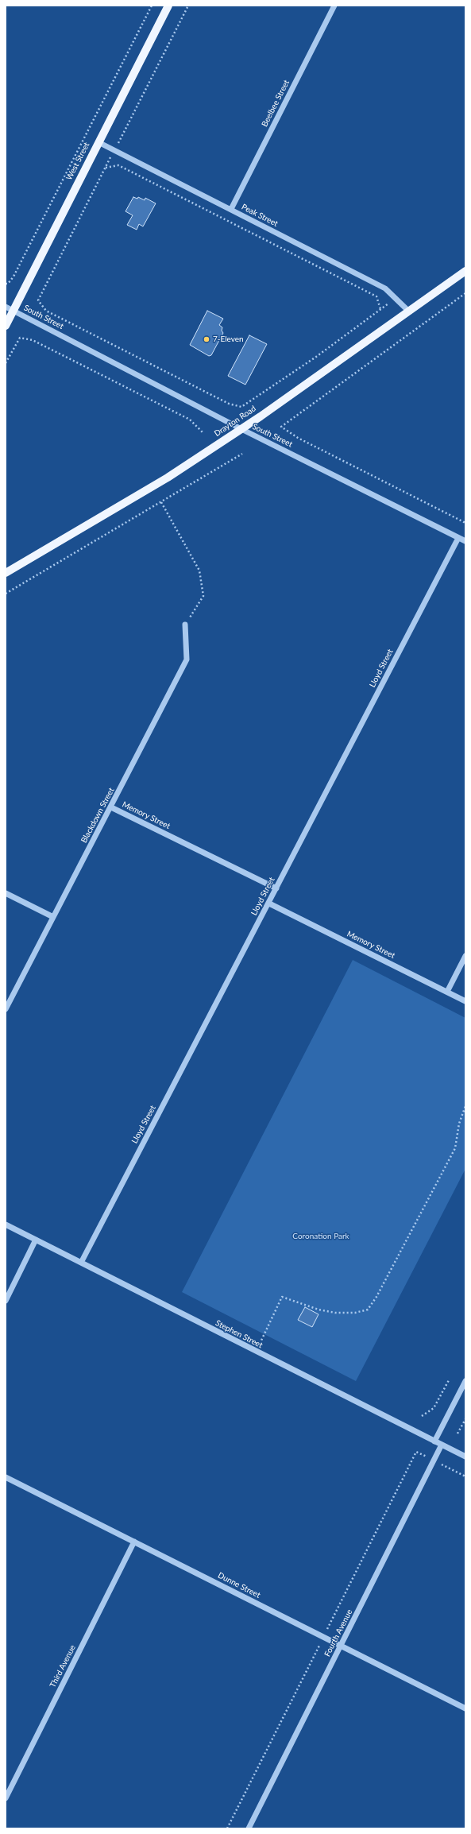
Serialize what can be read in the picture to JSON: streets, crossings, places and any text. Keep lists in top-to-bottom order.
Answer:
{
  "streets": {
    "main road": ["West Street", "Drayton Road"],
    "street": [
      "Beelbee Street",
      "Peak Street",
      "South Street",
      "Lloyd Street",
      "Blackdown Street",
      "Memory Street",
      "Stephen Street",
      "Dunne Street",
      "Fourth Avenue",
      "Third Avenue"
    ]
  },
  "crossings": [
    ["Beelbee Street", "Peak Street"],
    ["West Street", "Peak Street"],
    ["West Street", "South Street"],
    ["Peak Street", "Drayton Road"],
    ["South Street", "Drayton Road"],
    ["South Street", "Lloyd Street"],
    ["Lloyd Street", "Memory Street"],
    ["Lloyd Street", "Stephen Street"],
    ["Blackdown Street", "Memory Street"],
    ["Stephen Street", "Fourth Avenue"],
    ["Dunne Street", "Fourth Avenue"],
    ["Dunne Street", "Third Avenue"]
  ],
  "parks": ["Coronation Park"],
  "places": ["7-Eleven"]
}
